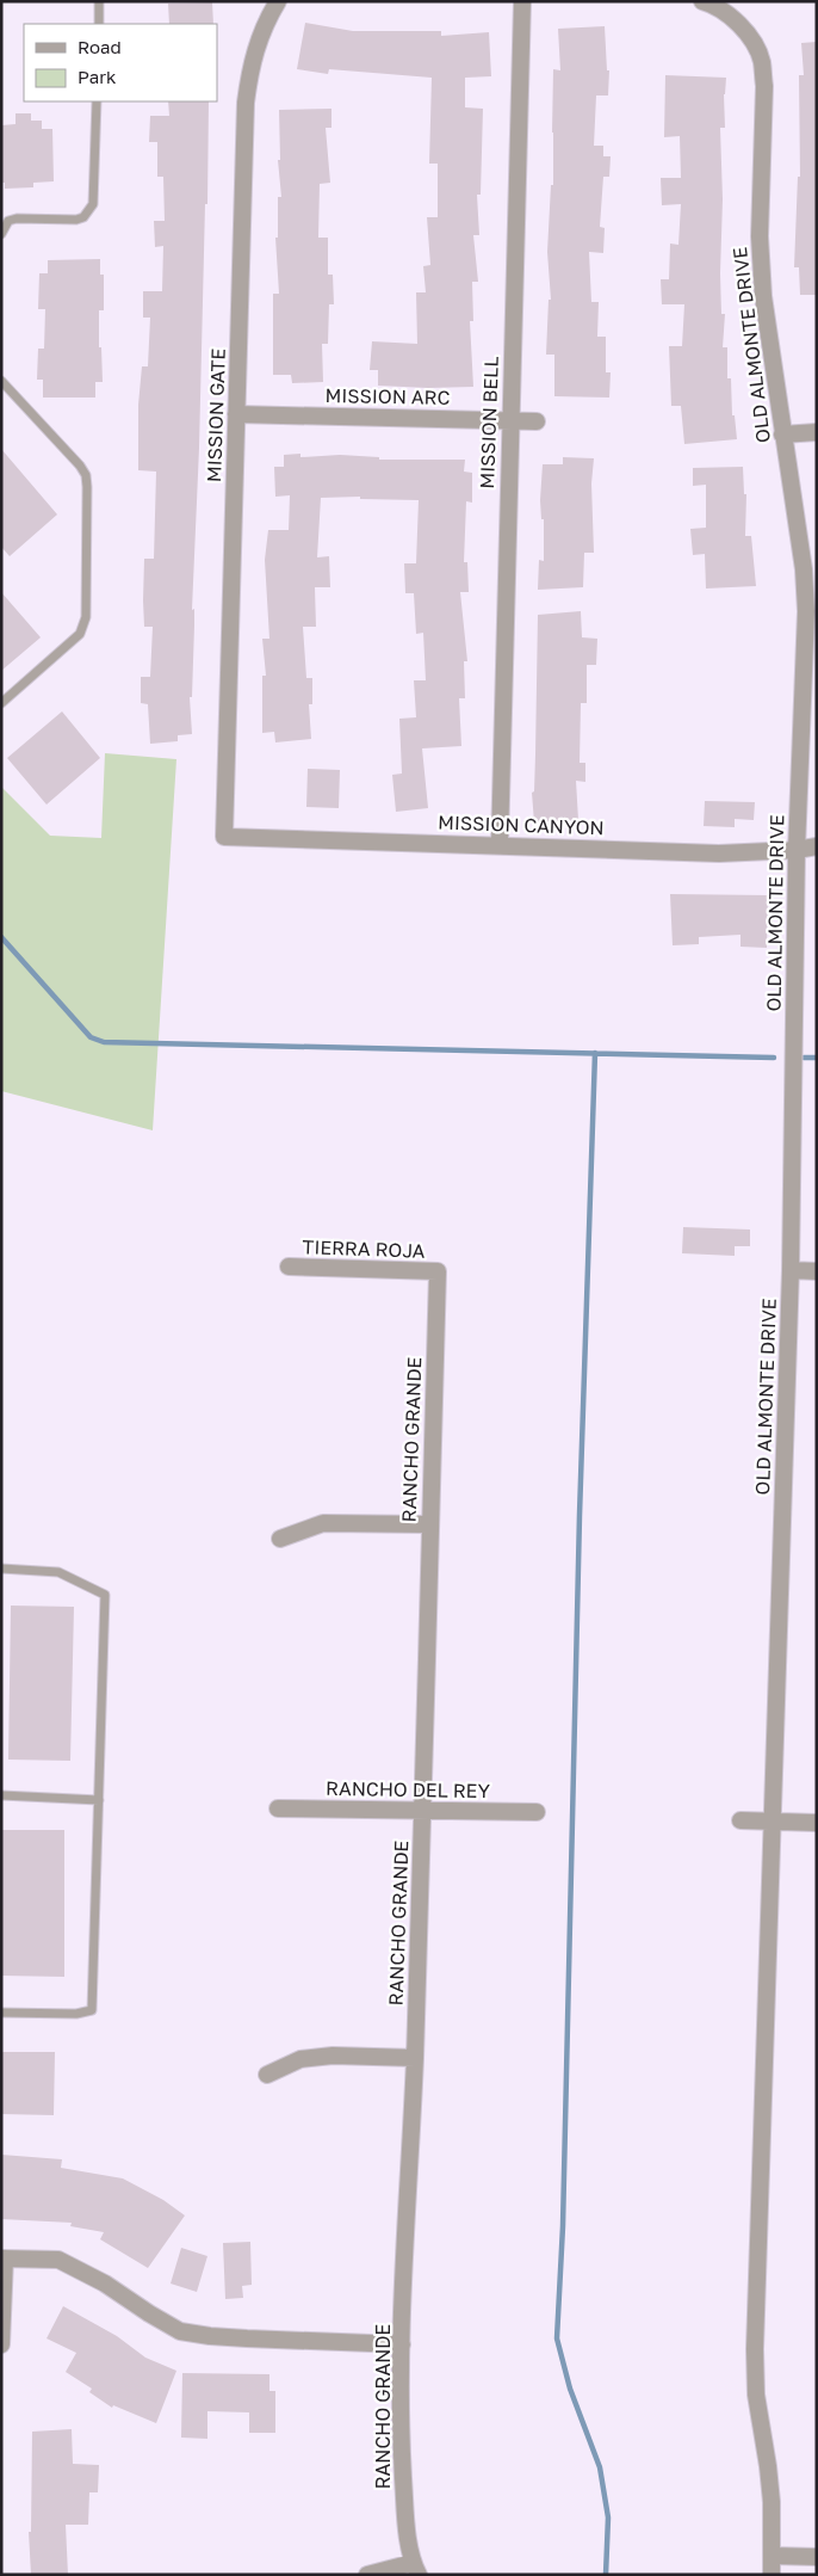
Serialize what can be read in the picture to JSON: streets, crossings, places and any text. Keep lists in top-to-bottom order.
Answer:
{
  "streets": {
    "street": [
      "OLD ALMONTE DRIVE",
      "MISSION ARC",
      "MISSION GATE",
      "MISSION BELL",
      "MISSION CANYON",
      "TIERRA ROJA",
      "RANCHO GRANDE",
      "RANCHO DEL REY"
    ]
  },
  "crossings": [
    ["OLD ALMONTE DRIVE", "MISSION CANYON"],
    ["MISSION ARC", "MISSION GATE"],
    ["MISSION ARC", "MISSION BELL"],
    ["MISSION GATE", "MISSION CANYON"],
    ["MISSION BELL", "MISSION CANYON"],
    ["TIERRA ROJA", "RANCHO GRANDE"],
    ["RANCHO GRANDE", "RANCHO DEL REY"]
  ],
  "legend": ["Road", "Park"]
}
